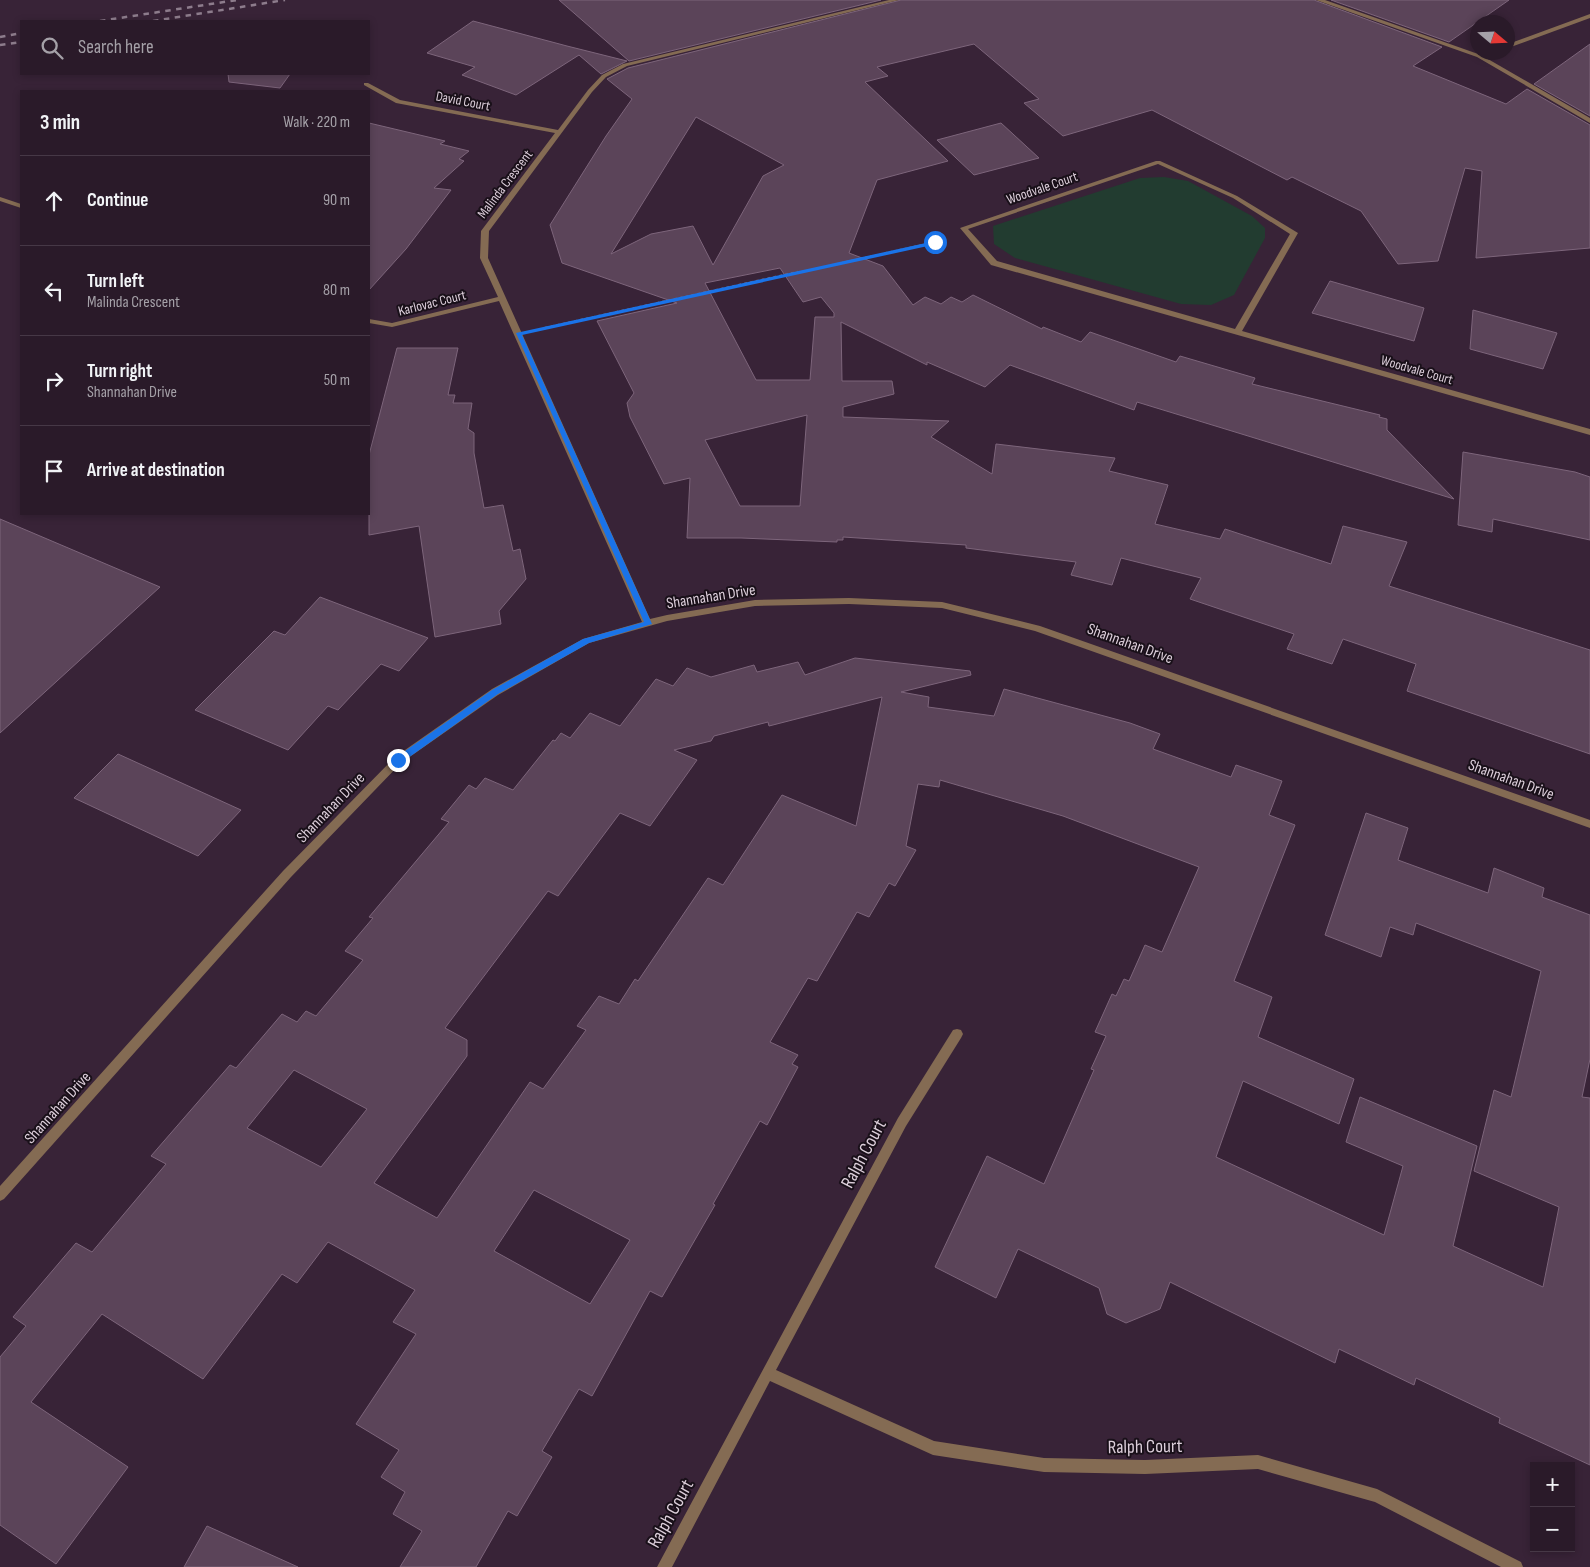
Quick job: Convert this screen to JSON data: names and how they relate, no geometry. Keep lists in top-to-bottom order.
{
  "streets": {
    "street": [
      "David Court",
      "Malinda Crescent",
      "Woodvale Court",
      "Karlovac Court",
      "Shannahan Drive",
      "Ralph Court"
    ]
  },
  "crossings": [
    ["David Court", "Malinda Crescent"],
    ["Malinda Crescent", "Karlovac Court"],
    ["Malinda Crescent", "Shannahan Drive"]
  ],
  "north": "right",
  "page": {
    "search": "Search here",
    "heading": ["3 min", "Walk · 220 m"],
    "list": [
      ["Continue", "90 m"],
      ["Turn left", "Malinda Crescent", "80 m"],
      ["Turn right", "Shannahan Drive", "50 m"],
      "Arrive at destination"
    ],
    "map_buttons": ["+", "−"]
  }
}
